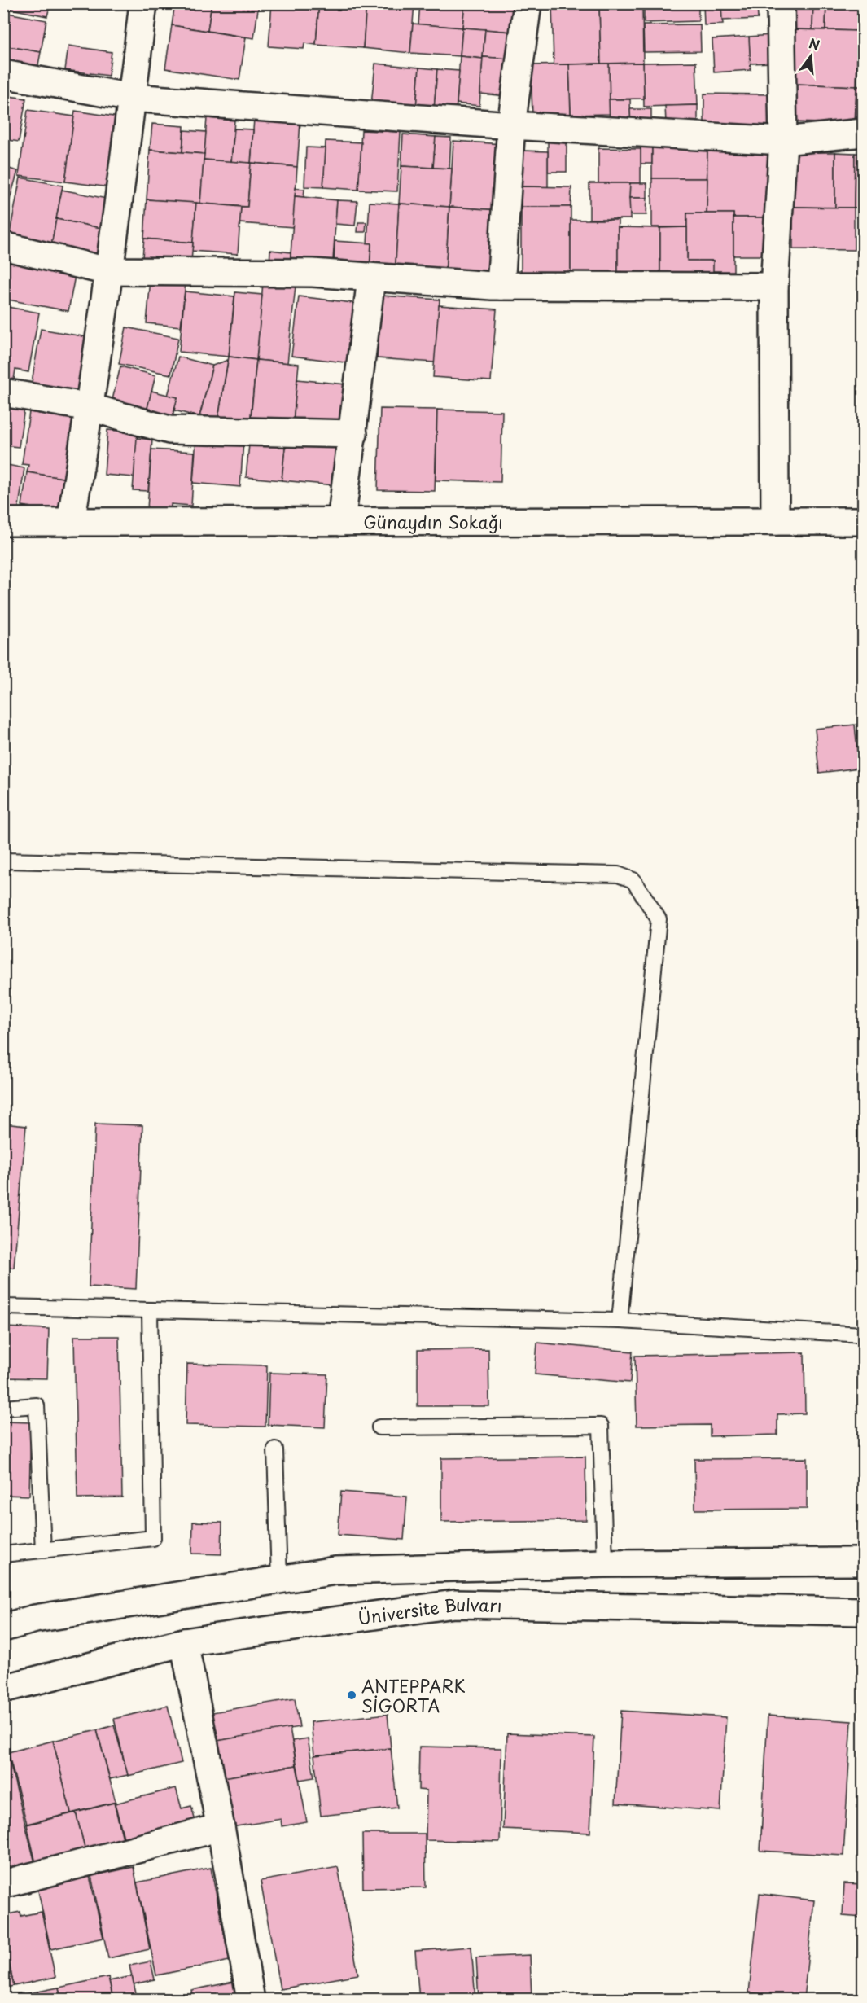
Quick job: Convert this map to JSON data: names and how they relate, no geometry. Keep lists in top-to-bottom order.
{
  "streets": {
    "street": ["Günaydın Sokağı", "Üniversite Bulvarı"]
  },
  "places": ["ANTEPPARK SİGORTA"],
  "north": "top"
}
